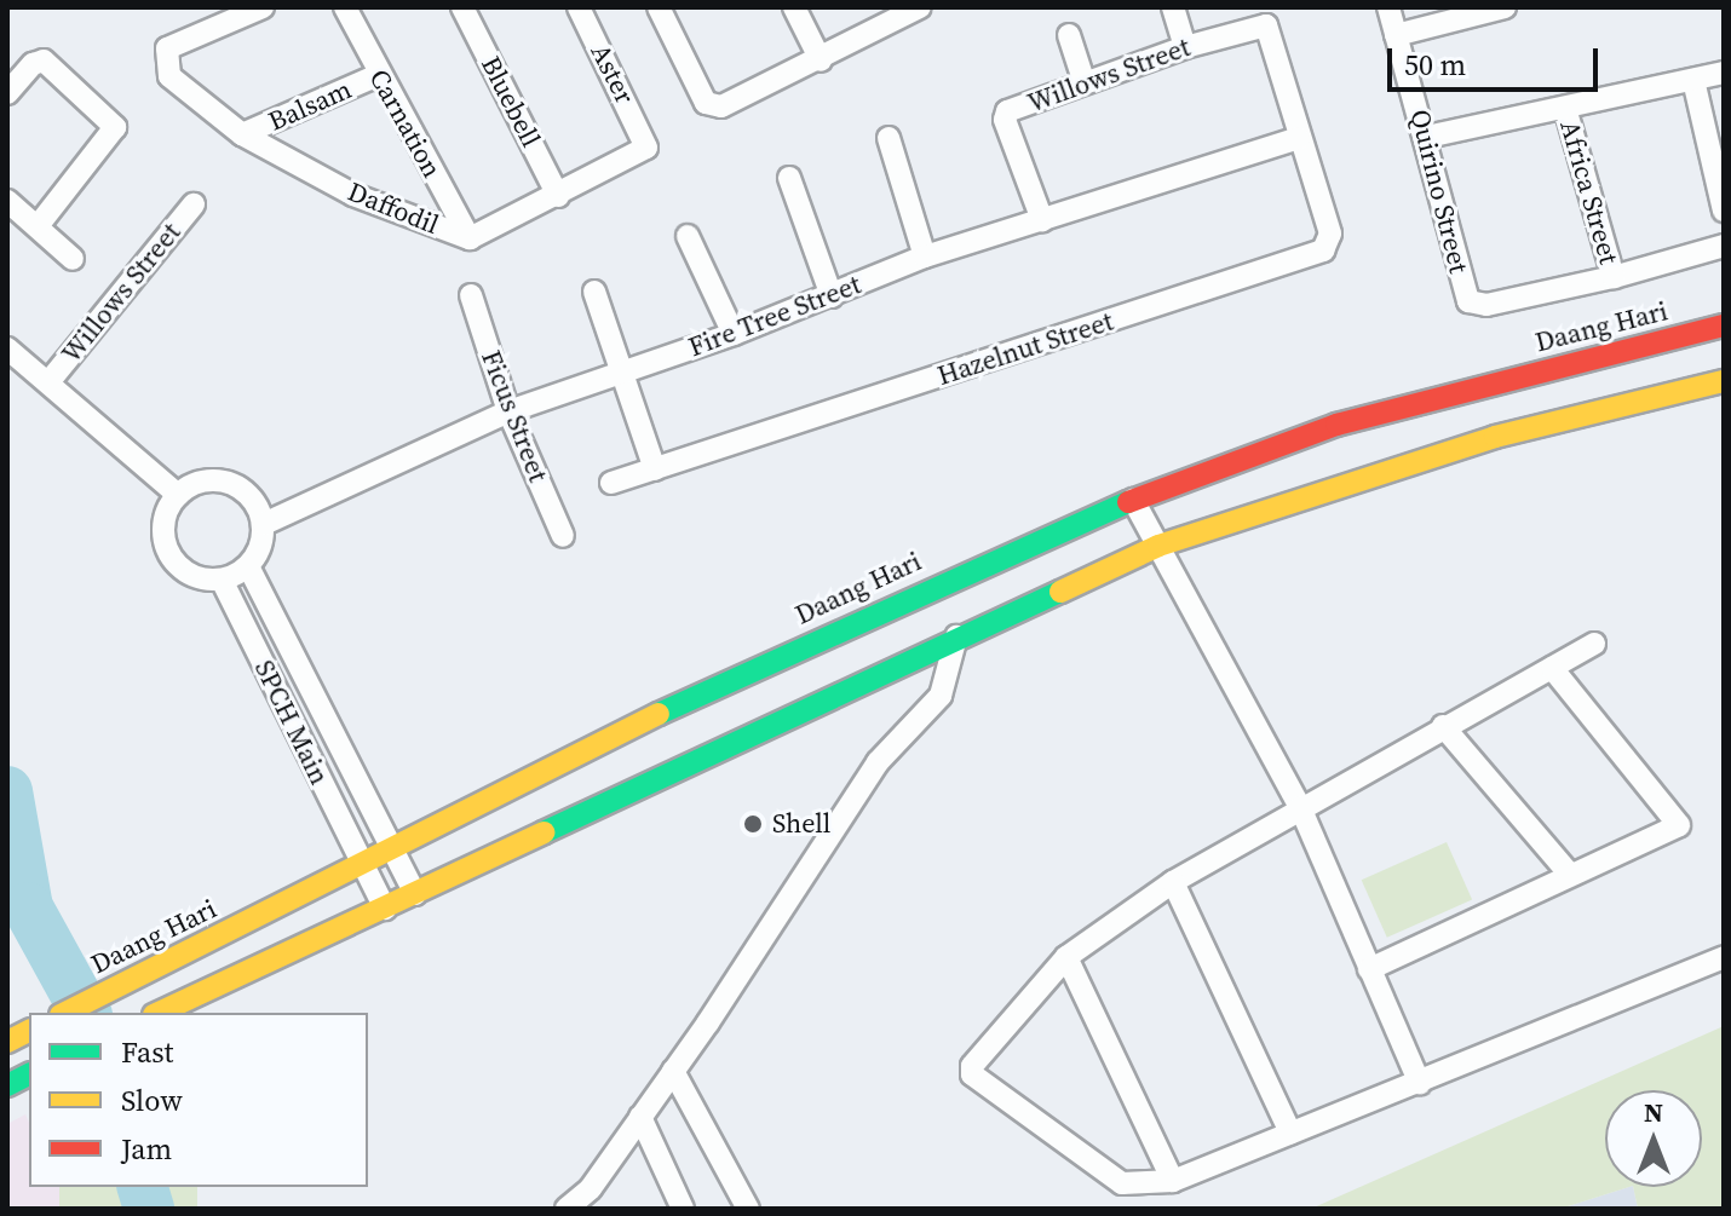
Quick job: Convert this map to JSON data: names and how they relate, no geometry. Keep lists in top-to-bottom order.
{
  "streets": {
    "main road": ["Daang Hari"],
    "street": [
      "Aster",
      "Willows Street",
      "Bluebell",
      "Balsam",
      "Carnation",
      "Quirino Street",
      "Africa Street",
      "Daffodil",
      "Fire Tree Street",
      "Hazelnut Street",
      "Ficus Street",
      "SPCH Main"
    ]
  },
  "crossings": [
    ["Aster", "Daffodil"],
    ["Willows Street", "Fire Tree Street"],
    ["Willows Street", "Hazelnut Street"],
    ["Bluebell", "Daffodil"],
    ["Balsam", "Carnation"],
    ["Balsam", "Daffodil"],
    ["Carnation", "Daffodil"],
    ["Quirino Street", "Africa Street"],
    ["Fire Tree Street", "Hazelnut Street"],
    ["Fire Tree Street", "Ficus Street"],
    ["Fire Tree Street", "SPCH Main"],
    ["Daang Hari", "SPCH Main"]
  ],
  "places": ["Shell"],
  "legend": ["Fast", "Slow", "Jam"],
  "scale_bar": "50 m",
  "north": "top"
}
